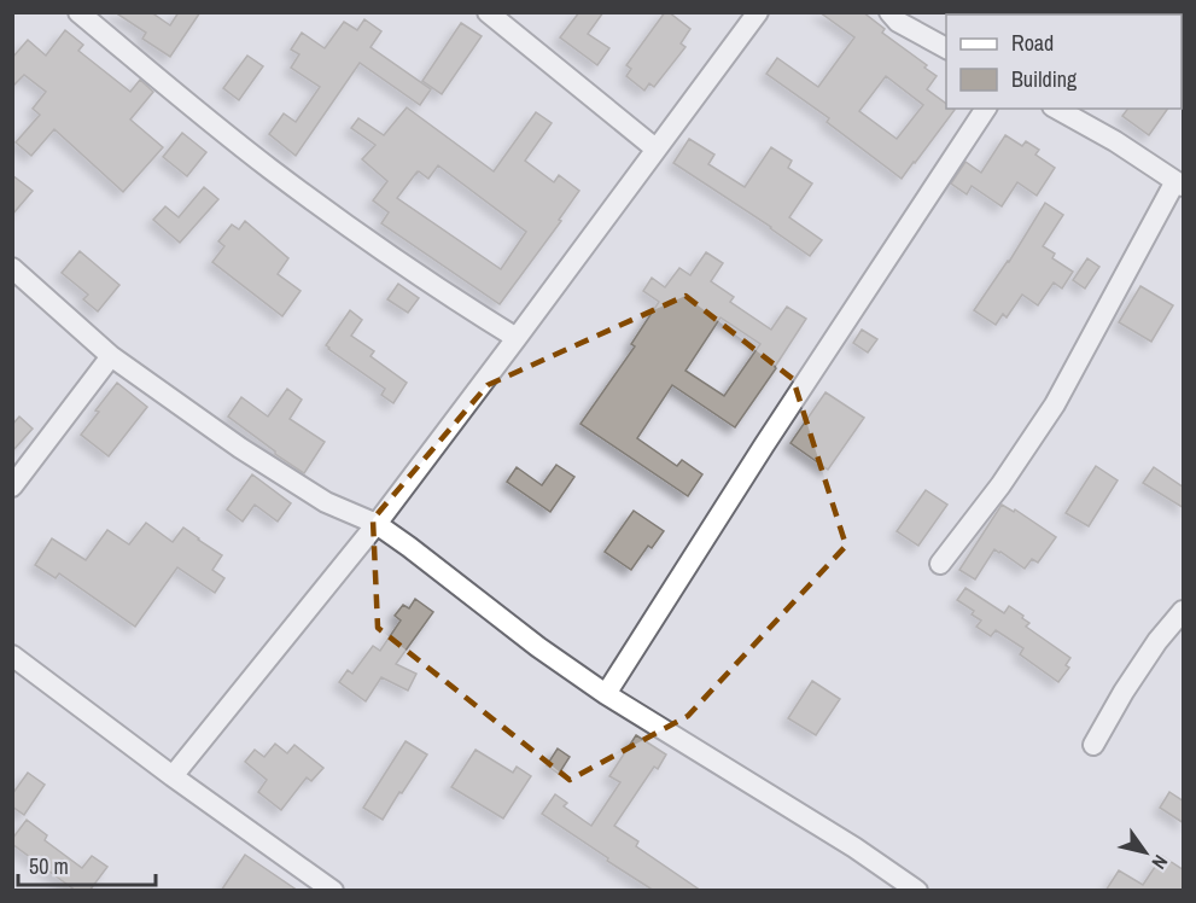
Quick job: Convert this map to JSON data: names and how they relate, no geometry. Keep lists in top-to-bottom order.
{
  "legend": ["Road", "Building"],
  "scale_bar": "50 m",
  "north": "bottom right"
}
